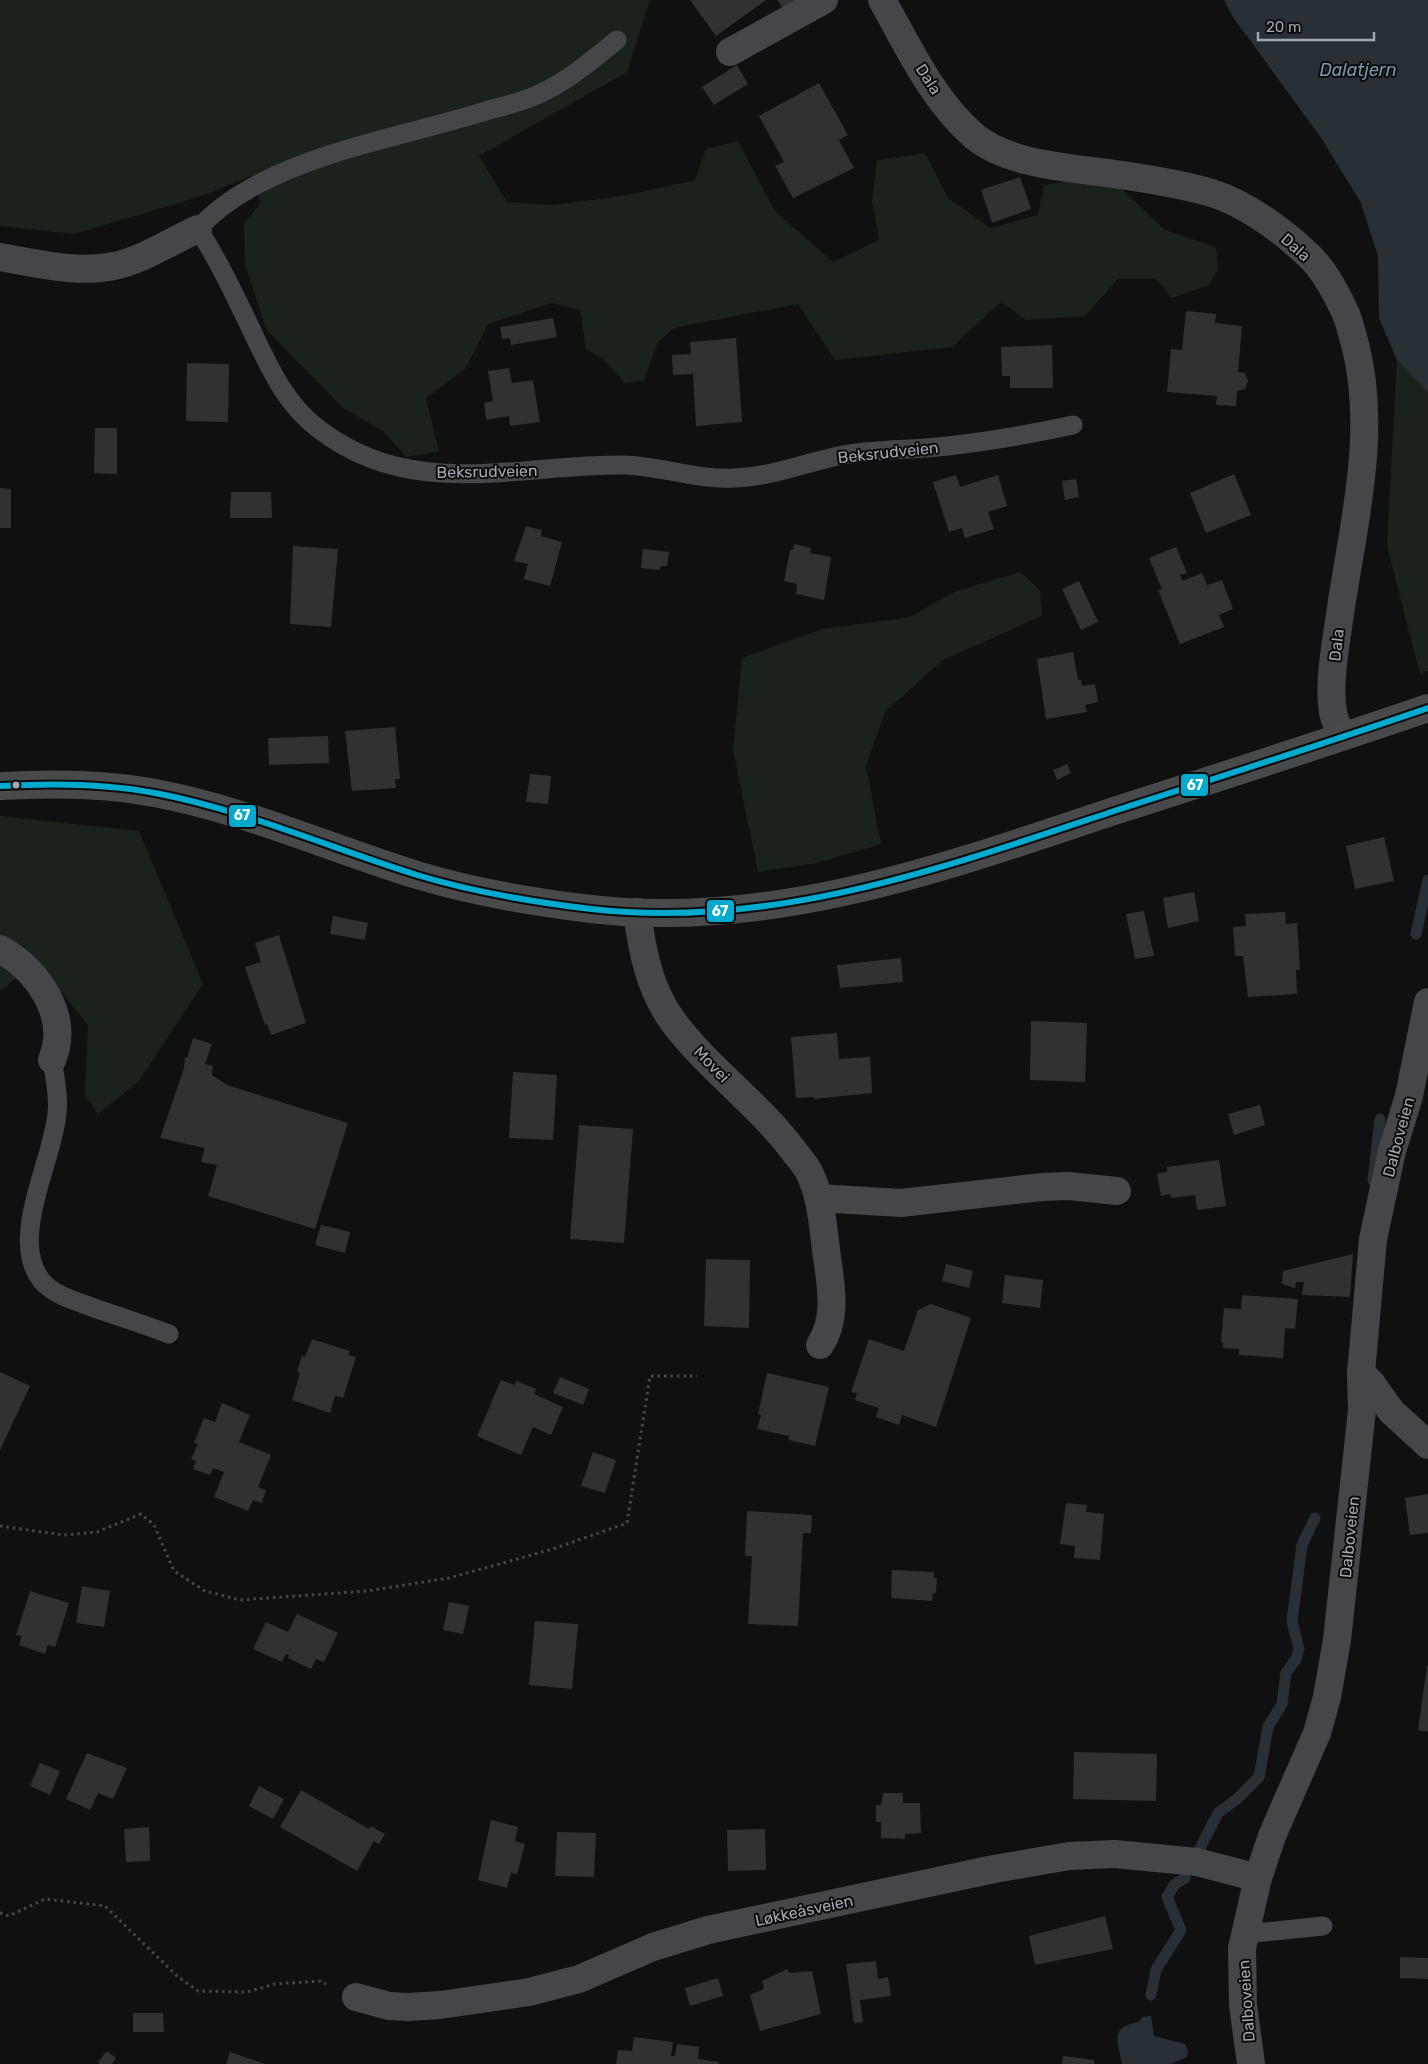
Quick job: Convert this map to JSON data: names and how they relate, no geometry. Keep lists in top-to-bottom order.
{
  "streets": {
    "street": [
      "Dala",
      "Movei",
      "Dalboveien",
      "Løkkeåsveien"
    ],
    "lane": ["Beksrudveien"]
  },
  "crossings": [
    ["Dalboveien", "Løkkeåsveien"]
  ],
  "water": ["Dalatjern"],
  "lines": ["transit line 67"],
  "scale_bar": "20 m"
}
